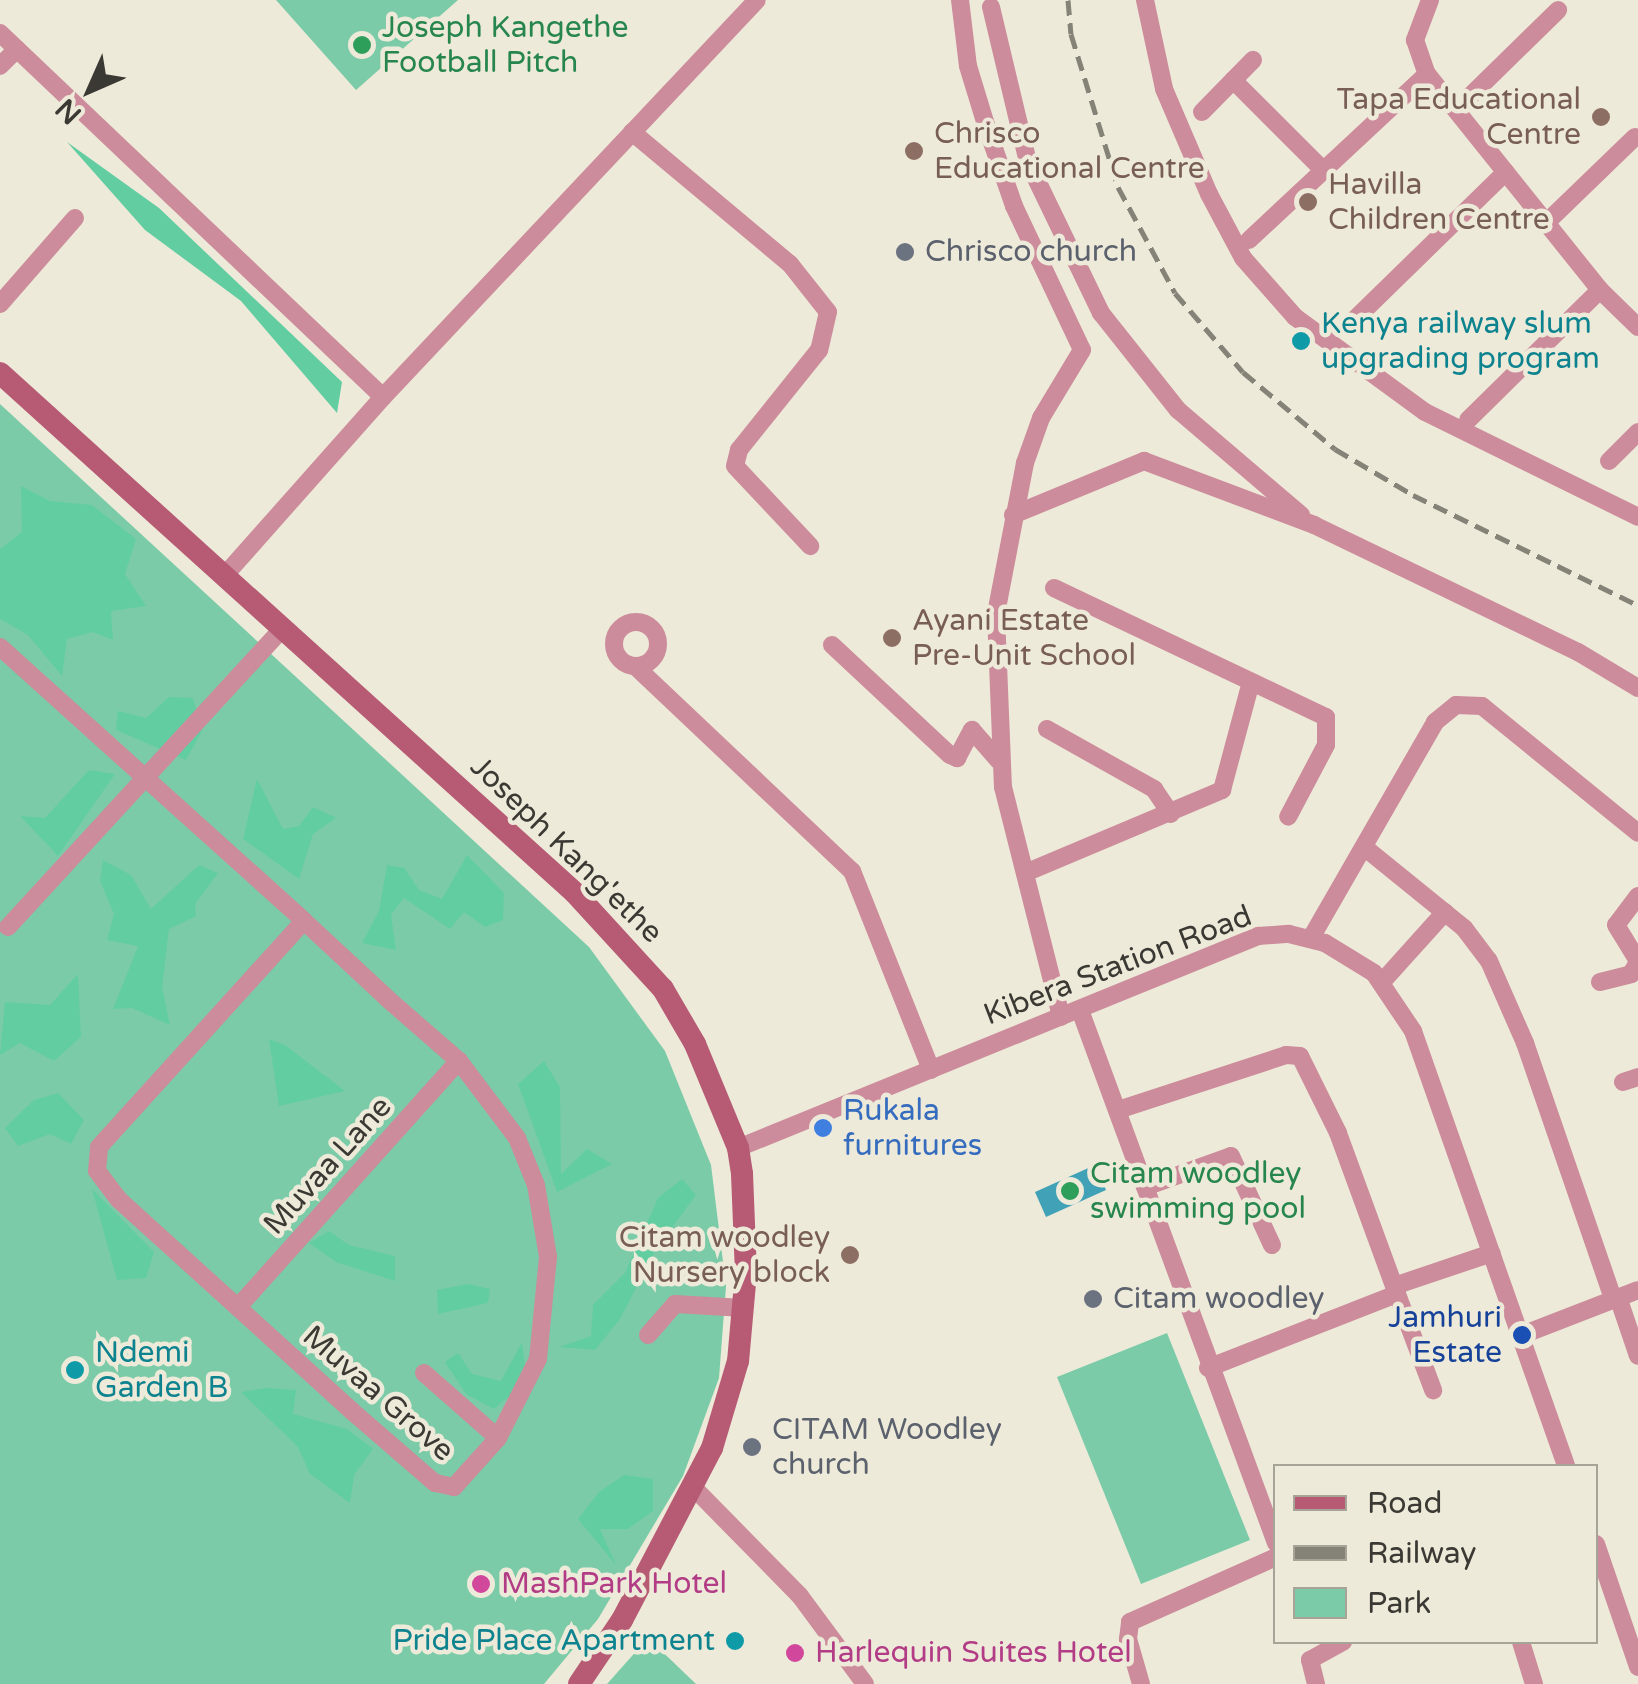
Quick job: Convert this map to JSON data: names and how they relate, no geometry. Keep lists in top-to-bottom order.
{
  "streets": {
    "street": [
      "Joseph Kang'ethe",
      "Kibera Station Road",
      "Muvaa Lane",
      "Muvaa Grove"
    ]
  },
  "crossings": [
    ["Joseph Kang'ethe", "Kibera Station Road"],
    ["Muvaa Lane", "Muvaa Grove"]
  ],
  "places": [
    "Joseph Kangethe Football Pitch",
    "Tapa Educational Centre",
    "Chrisco Educational Centre",
    "Havilla Children Centre",
    "Chrisco church",
    "Kenya railway slum upgrading program",
    "Ayani Estate Pre-Unit School",
    "Rukala furnitures",
    "Citam woodley swimming pool",
    "Citam woodley Nursery block",
    "Citam woodley",
    "Jamhuri Estate",
    "Ndemi Garden B",
    "CITAM Woodley church",
    "MashPark Hotel",
    "Pride Place Apartment",
    "Harlequin Suites Hotel"
  ],
  "legend": ["Road", "Railway", "Park"],
  "north": "bottom left"
}
